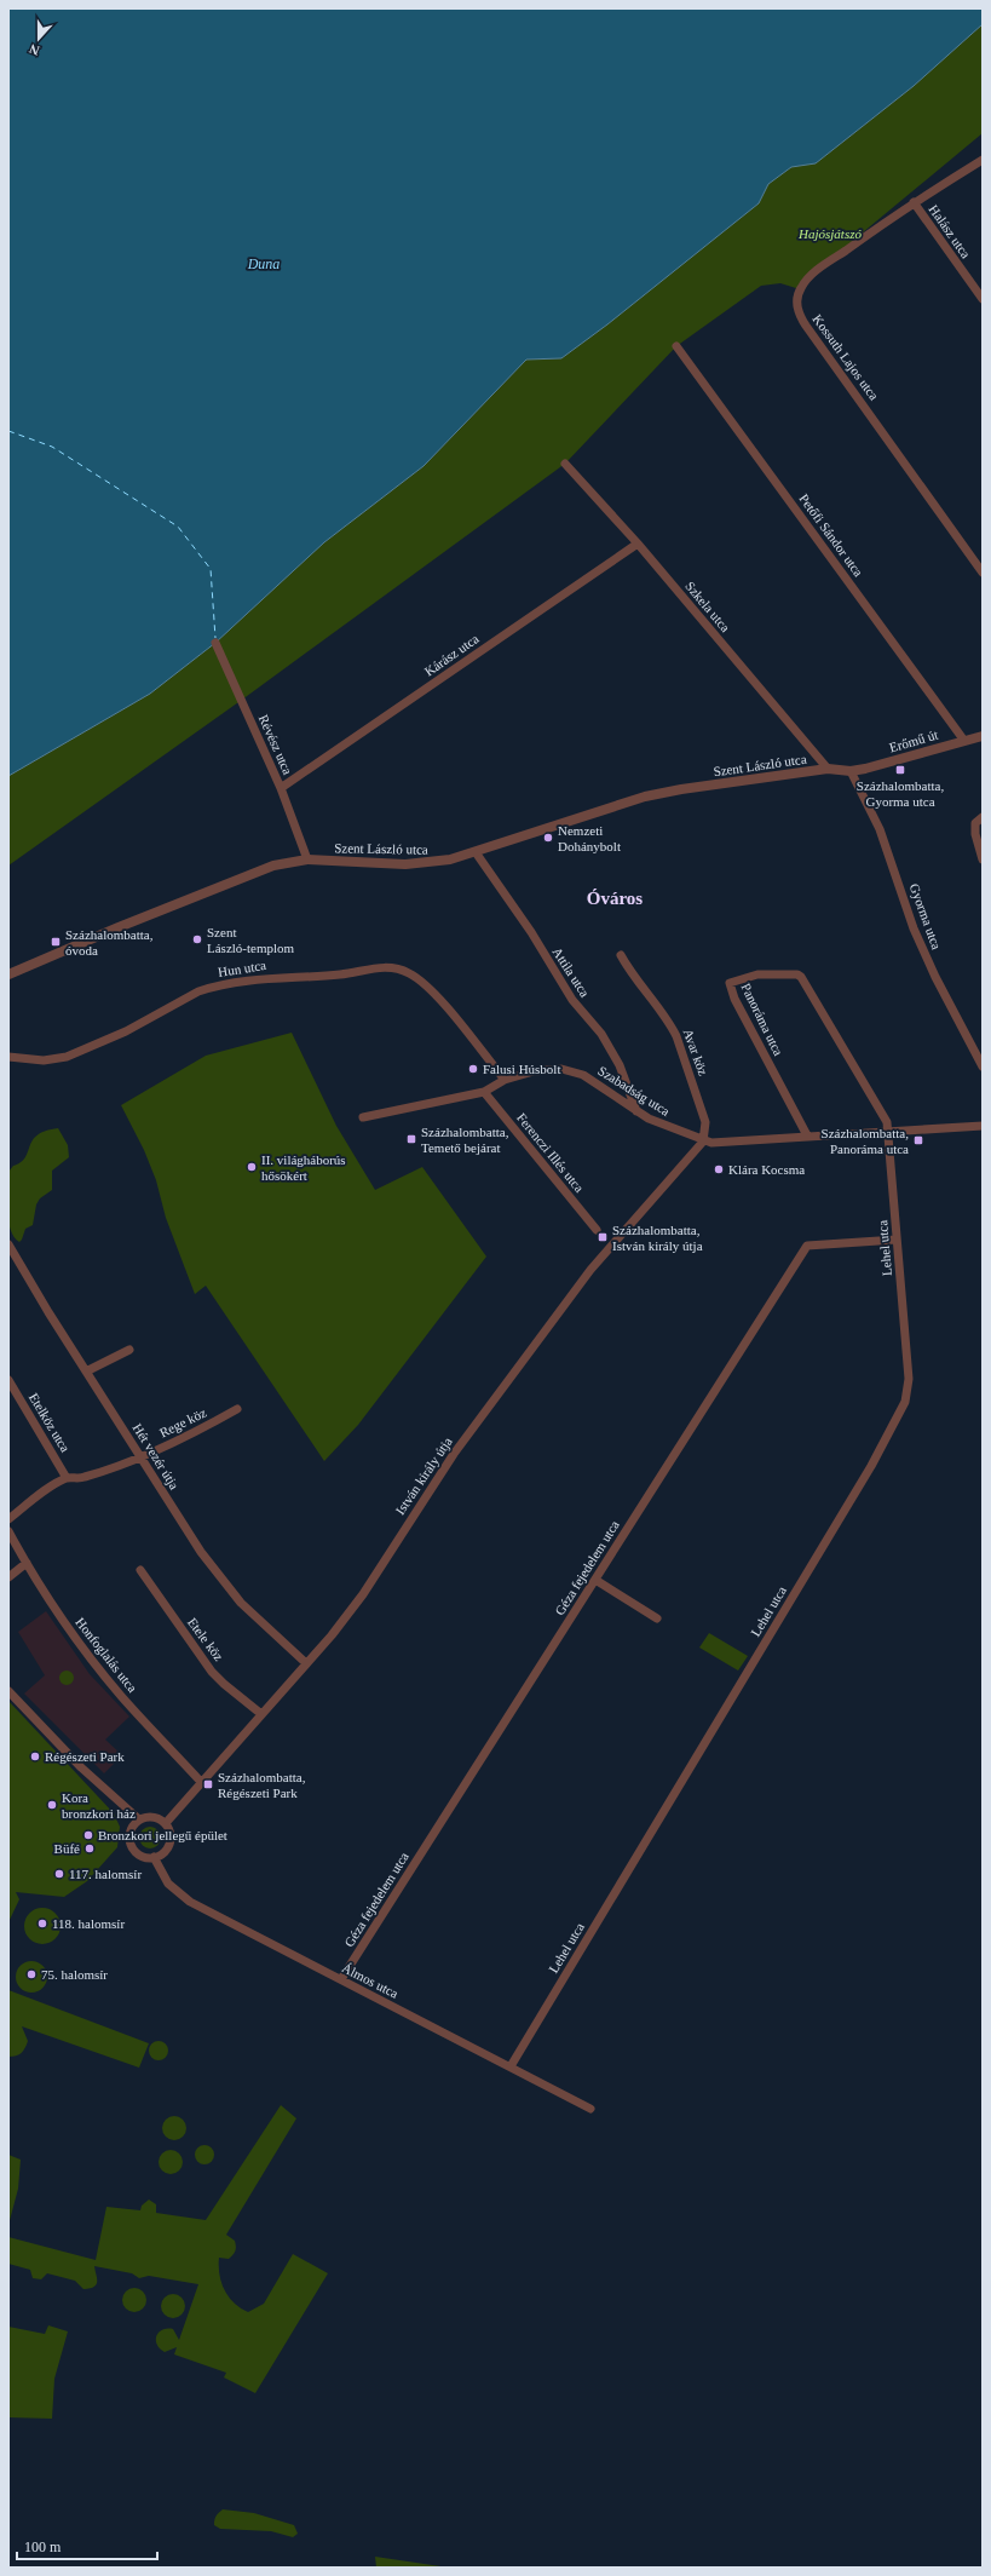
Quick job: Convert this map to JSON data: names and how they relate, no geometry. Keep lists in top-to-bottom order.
{
  "streets": {
    "street": [
      "Halász utca",
      "Kossuth Lajos utca",
      "Petőfi Sándor utca",
      "Szkela utca",
      "Kárász utca",
      "Erőmű út",
      "Révész utca",
      "Szent László utca",
      "Gyorma utca",
      "Hun utca",
      "Attila utca",
      "Panoráma utca",
      "Avar köz",
      "Szabadság utca",
      "Ferenczi Illés utca",
      "Lehel utca",
      "Etelköz utca",
      "Rege köz",
      "Hét vezér útja",
      "István király útja",
      "Géza fejedelem utca",
      "Etele köz",
      "Honfoglalás utca",
      "Álmos utca"
    ]
  },
  "crossings": [
    ["Halász utca", "Kossuth Lajos utca"],
    ["Petőfi Sándor utca", "Erőmű út"],
    ["Szkela utca", "Kárász utca"],
    ["Szkela utca", "Szent László utca"],
    ["Kárász utca", "Révész utca"],
    ["Erőmű út", "Szent László utca"],
    ["Erőmű út", "Gyorma utca"],
    ["Révész utca", "Szent László utca"],
    ["Szent László utca", "Gyorma utca"],
    ["Szent László utca", "Attila utca"],
    ["Hun utca", "Szabadság utca"],
    ["Attila utca", "Szabadság utca"],
    ["Panoráma utca", "Szabadság utca"],
    ["Panoráma utca", "Lehel utca"],
    ["Avar köz", "Szabadság utca"],
    ["Avar köz", "István király útja"],
    ["Szabadság utca", "Ferenczi Illés utca"],
    ["Szabadság utca", "Lehel utca"],
    ["Szabadság utca", "István király útja"],
    ["Lehel utca", "Géza fejedelem utca"],
    ["Lehel utca", "Álmos utca"],
    ["Etelköz utca", "Rege köz"],
    ["Rege köz", "Hét vezér útja"],
    ["Hét vezér útja", "István király útja"],
    ["István király útja", "Etele köz"],
    ["István király útja", "Honfoglalás utca"],
    ["István király útja", "Álmos utca"],
    ["Géza fejedelem utca", "Álmos utca"]
  ],
  "districts": ["Óváros"],
  "water": ["Duna"],
  "parks": ["Hajósjátszó"],
  "places": {
    "transit": [
      "Százhalombatta, Gyorma utca",
      "Százhalombatta, óvoda",
      "Százhalombatta, Temető bejárat",
      "Százhalombatta, Panoráma utca",
      "Százhalombatta, István király útja",
      "Százhalombatta, Régészeti Park"
    ],
    "other": [
      "Nemzeti Dohánybolt",
      "Szent László-templom",
      "Falusi Húsbolt",
      "II. világháborús hősökért",
      "Klára Kocsma",
      "Régészeti Park",
      "Kora bronzkori ház",
      "Bronzkori jellegű épület",
      "Büfé",
      "117. halomsír",
      "118. halomsír",
      "75. halomsír"
    ]
  },
  "scale_bar": "100 m",
  "north": "bottom"
}
